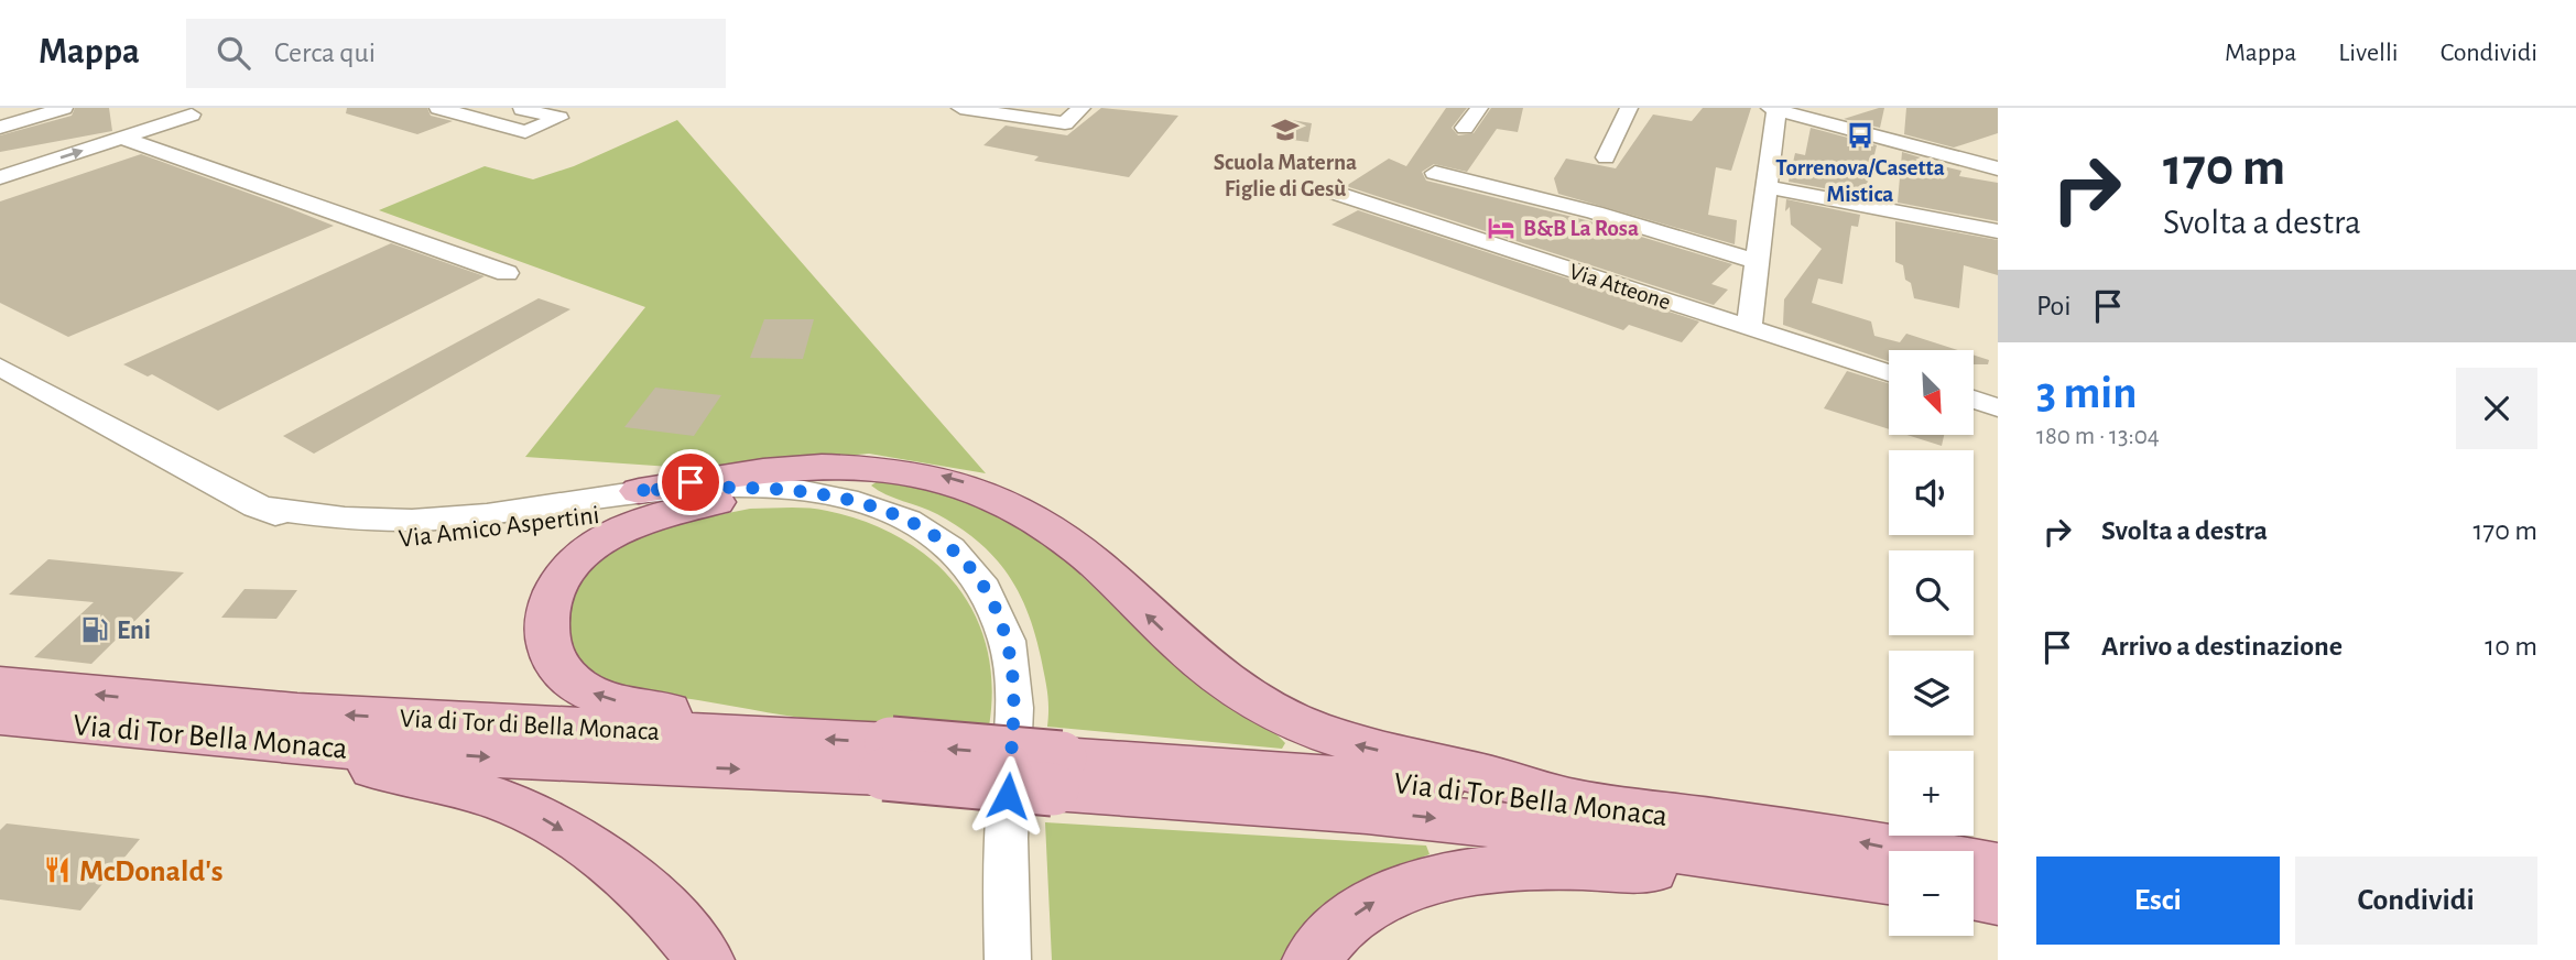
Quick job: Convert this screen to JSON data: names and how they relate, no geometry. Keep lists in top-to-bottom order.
{
  "streets": {
    "main road": ["Via di Tor di Bella Monaca", "Via di Tor Bella Monaca"],
    "street": ["Via Atteone", "Via Amico Aspertini"]
  },
  "crossings": [
    ["Via di Tor di Bella Monaca", "Via di Tor Bella Monaca"]
  ],
  "places": {
    "school or university": ["Scuola Materna Figlie di Gesù"],
    "bus stop": ["Torrenova/Casetta Mistica"],
    "hotel": ["B&B La Rosa"],
    "fuel station": ["Eni"],
    "restaurant": ["McDonald's"]
  },
  "north": "bottom right",
  "page": {
    "header": "Mappa",
    "search": "Cerca qui",
    "nav": ["Mappa", "Livelli", "Condividi"],
    "turn": ["170 m", "Svolta a destra"],
    "then": "Poi",
    "heading": ["3 min", "180 m · 13:04"],
    "map_buttons": ["+", "−"],
    "list": [
      {
        "name": "Svolta a destra",
        "value": "170 m"
      },
      {
        "name": "Arrivo a destinazione",
        "value": "10 m"
      }
    ],
    "buttons": ["Esci", "Condividi"]
  }
}
